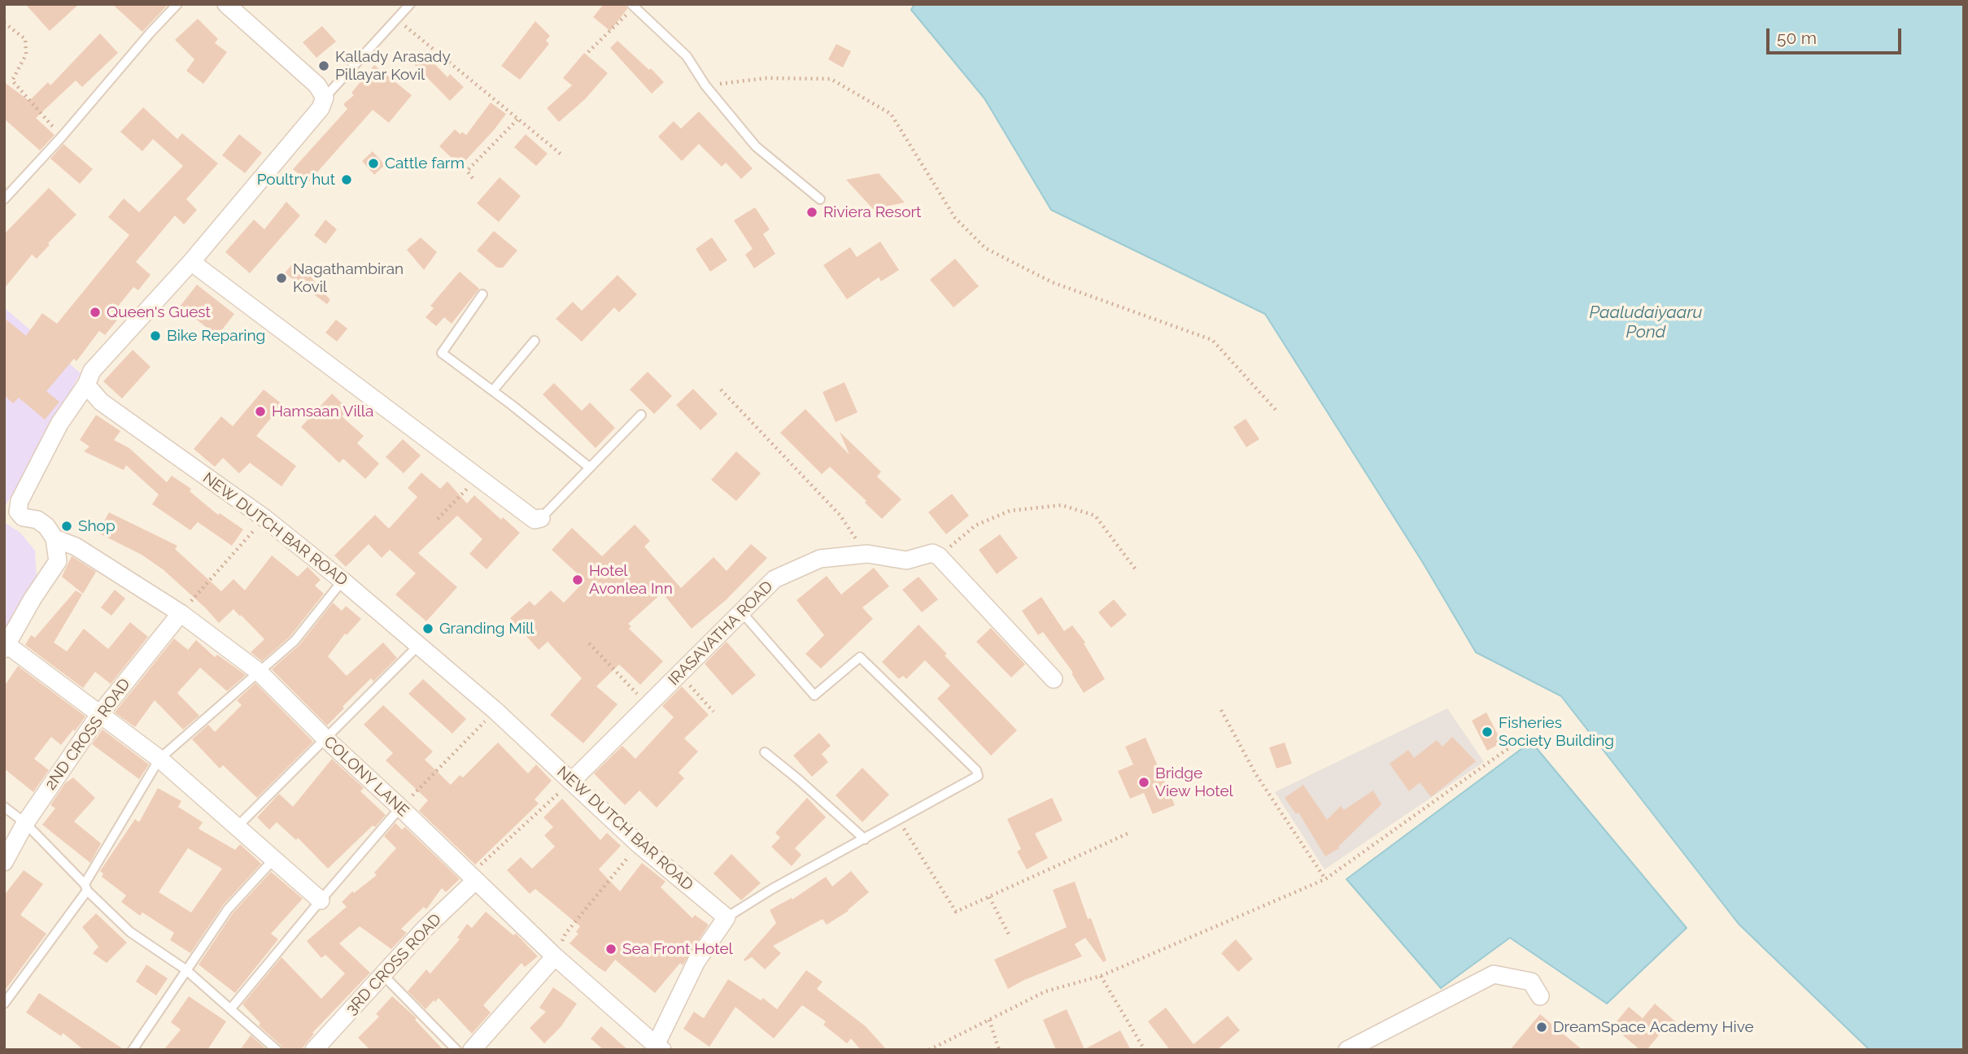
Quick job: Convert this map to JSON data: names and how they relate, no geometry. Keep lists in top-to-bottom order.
{
  "streets": {
    "street": [
      "NEW DUTCH BAR ROAD",
      "IRASAVATHA ROAD",
      "2ND CROSS ROAD",
      "COLONY LANE",
      "3RD CROSS ROAD"
    ]
  },
  "crossings": [
    ["NEW DUTCH BAR ROAD", "IRASAVATHA ROAD"],
    ["2ND CROSS ROAD", "COLONY LANE"],
    ["COLONY LANE", "3RD CROSS ROAD"]
  ],
  "water": ["Paaludaiyaaru Pond"],
  "places": [
    "Kallady Arasady Pillayar Kovil",
    "Cattle farm",
    "Poultry hut",
    "Riviera Resort",
    "Nagathambiran Kovil",
    "Queen's Guest",
    "Bike Reparing",
    "Hamsaan Villa",
    "Shop",
    "Hotel Avonlea Inn",
    "Granding Mill",
    "Fisheries Society Building",
    "Bridge View Hotel",
    "Sea Front Hotel",
    "DreamSpace Academy Hive"
  ],
  "scale_bar": "50 m"
}
